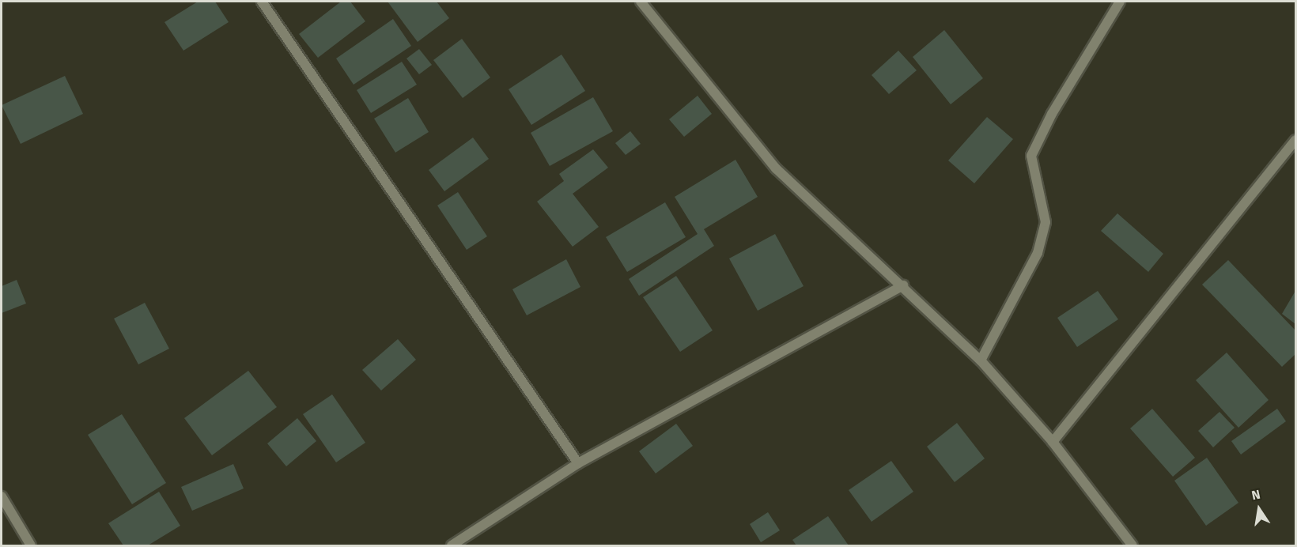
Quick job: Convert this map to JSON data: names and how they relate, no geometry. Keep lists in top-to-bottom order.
{
  "north": "top"
}
